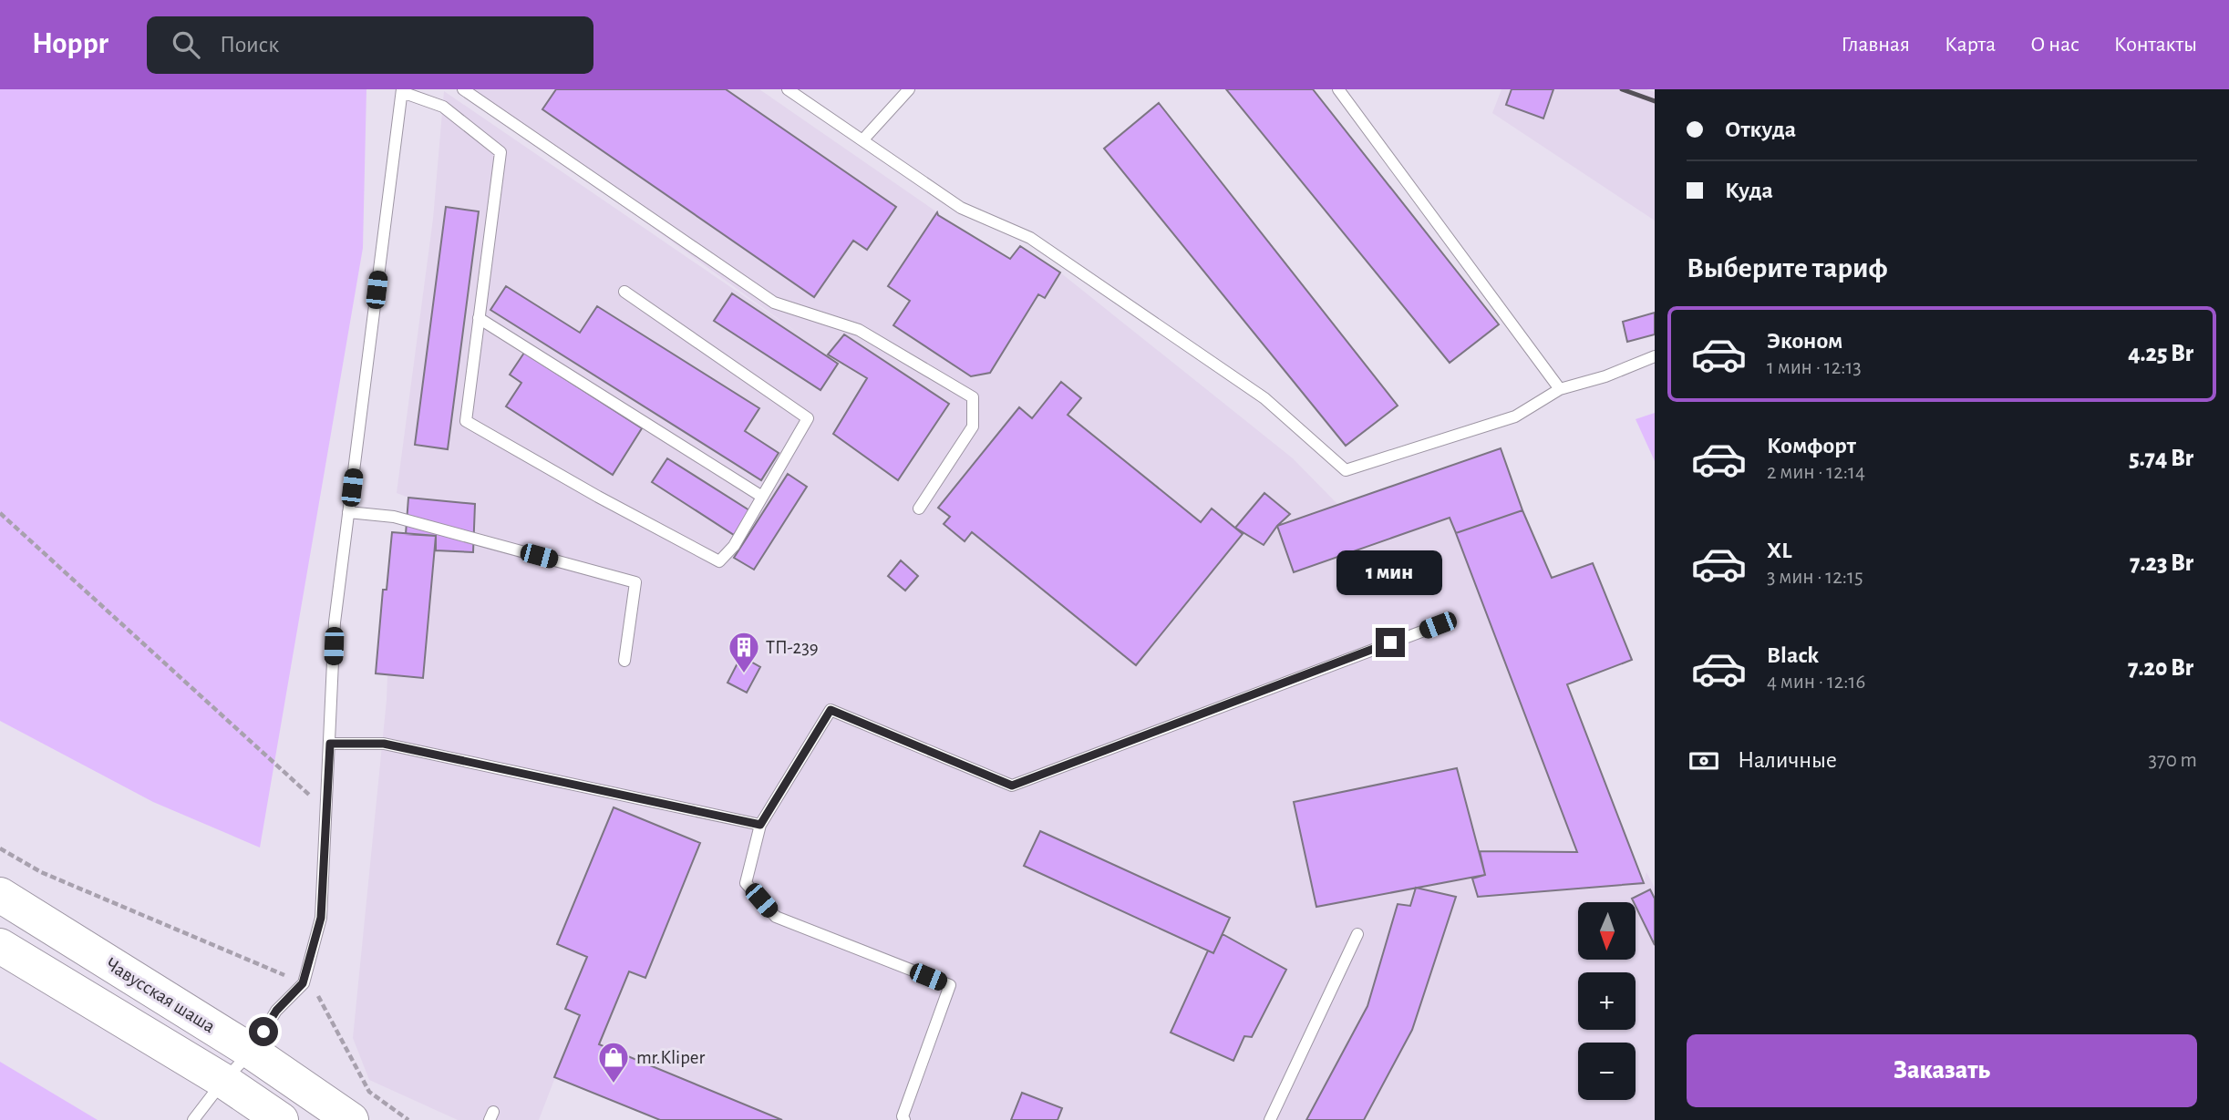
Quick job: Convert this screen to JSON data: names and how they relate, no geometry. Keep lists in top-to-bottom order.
{
  "streets": {
    "main road": ["Чавусская шаша"]
  },
  "places": {
    "building": ["ТП-239"],
    "shop": ["mr.Kliper"]
  },
  "north": "bottom",
  "page": {
    "header": "Hoppr",
    "search": "Поиск",
    "nav": [
      "Главная",
      "Карта",
      "О нас",
      "Контакты"
    ],
    "banner": ["Откуда", "Куда"],
    "heading": "Выберите тариф",
    "list": [
      {
        "name": "Эконом",
        "note": "1 мин · 12:13",
        "value": "4.25 Br"
      },
      {
        "name": "Комфорт",
        "note": "2 мин · 12:14",
        "value": "5.74 Br"
      },
      {
        "name": "XL",
        "note": "3 мин · 12:15",
        "value": "7.23 Br"
      },
      {
        "name": "Black",
        "note": "4 мин · 12:16",
        "value": "7.20 Br"
      }
    ],
    "bubble": "1 мин",
    "pay": ["Наличные", "370 m"],
    "map_buttons": ["+", "−"],
    "buttons": "Заказать"
  }
}
